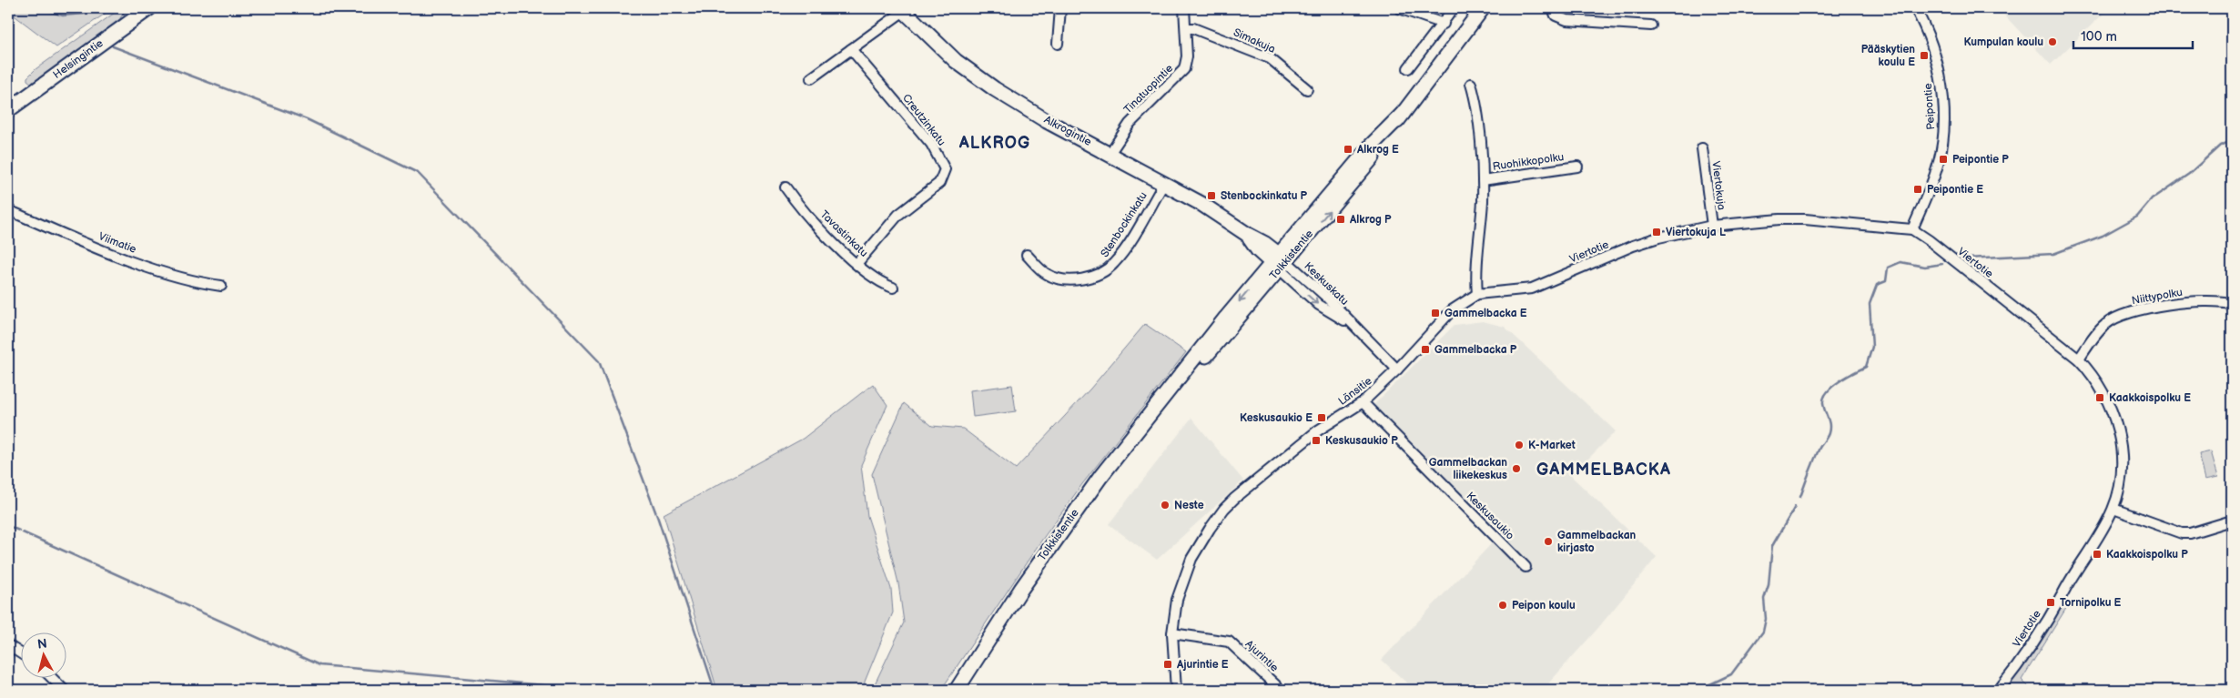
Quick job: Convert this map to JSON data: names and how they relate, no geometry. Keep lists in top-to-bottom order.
{
  "streets": {
    "street": [
      "Simakuja",
      "Helsingintie",
      "Tinatuopintie",
      "Peipontie",
      "Creutzinkatu",
      "Alkrogintie",
      "Ruohikkopolku",
      "Viertokuja",
      "Stenbockinkatu",
      "Tavastinkatu",
      "Viimatie",
      "Viertotie",
      "Tolkkistentie",
      "Keskuskatu",
      "Niittypolku",
      "Länsitie",
      "Keskusaukio",
      "Ajurintie"
    ]
  },
  "crossings": [
    ["Simakuja", "Tinatuopintie"],
    ["Tinatuopintie", "Alkrogintie"],
    ["Peipontie", "Viertotie"],
    ["Creutzinkatu", "Tavastinkatu"],
    ["Alkrogintie", "Stenbockinkatu"],
    ["Alkrogintie", "Tolkkistentie"],
    ["Alkrogintie", "Keskuskatu"],
    ["Viertokuja", "Viertotie"],
    ["Viertotie", "Niittypolku"],
    ["Viertotie", "Länsitie"],
    ["Tolkkistentie", "Keskuskatu"],
    ["Keskuskatu", "Länsitie"],
    ["Länsitie", "Keskusaukio"],
    ["Länsitie", "Ajurintie"]
  ],
  "districts": ["ALKROG", "GAMMELBACKA"],
  "places": {
    "other": [
      "Kumpulan koulu",
      "K-Market",
      "Gammelbackan liikekeskus",
      "Neste",
      "Gammelbackan kirjasto",
      "Peipon koulu"
    ],
    "transit": [
      "Pääskytien koulu E",
      "Alkrog E",
      "Peipontie P",
      "Peipontie E",
      "Stenbockinkatu P",
      "Alkrog P",
      "Viertokuja L",
      "Gammelbacka E",
      "Gammelbacka P",
      "Kaakkoispolku E",
      "Keskusaukio E",
      "Keskusaukio P",
      "Kaakkoispolku P",
      "Tornipolku E",
      "Ajurintie E"
    ]
  },
  "scale_bar": "100 m",
  "north": "top"
}
